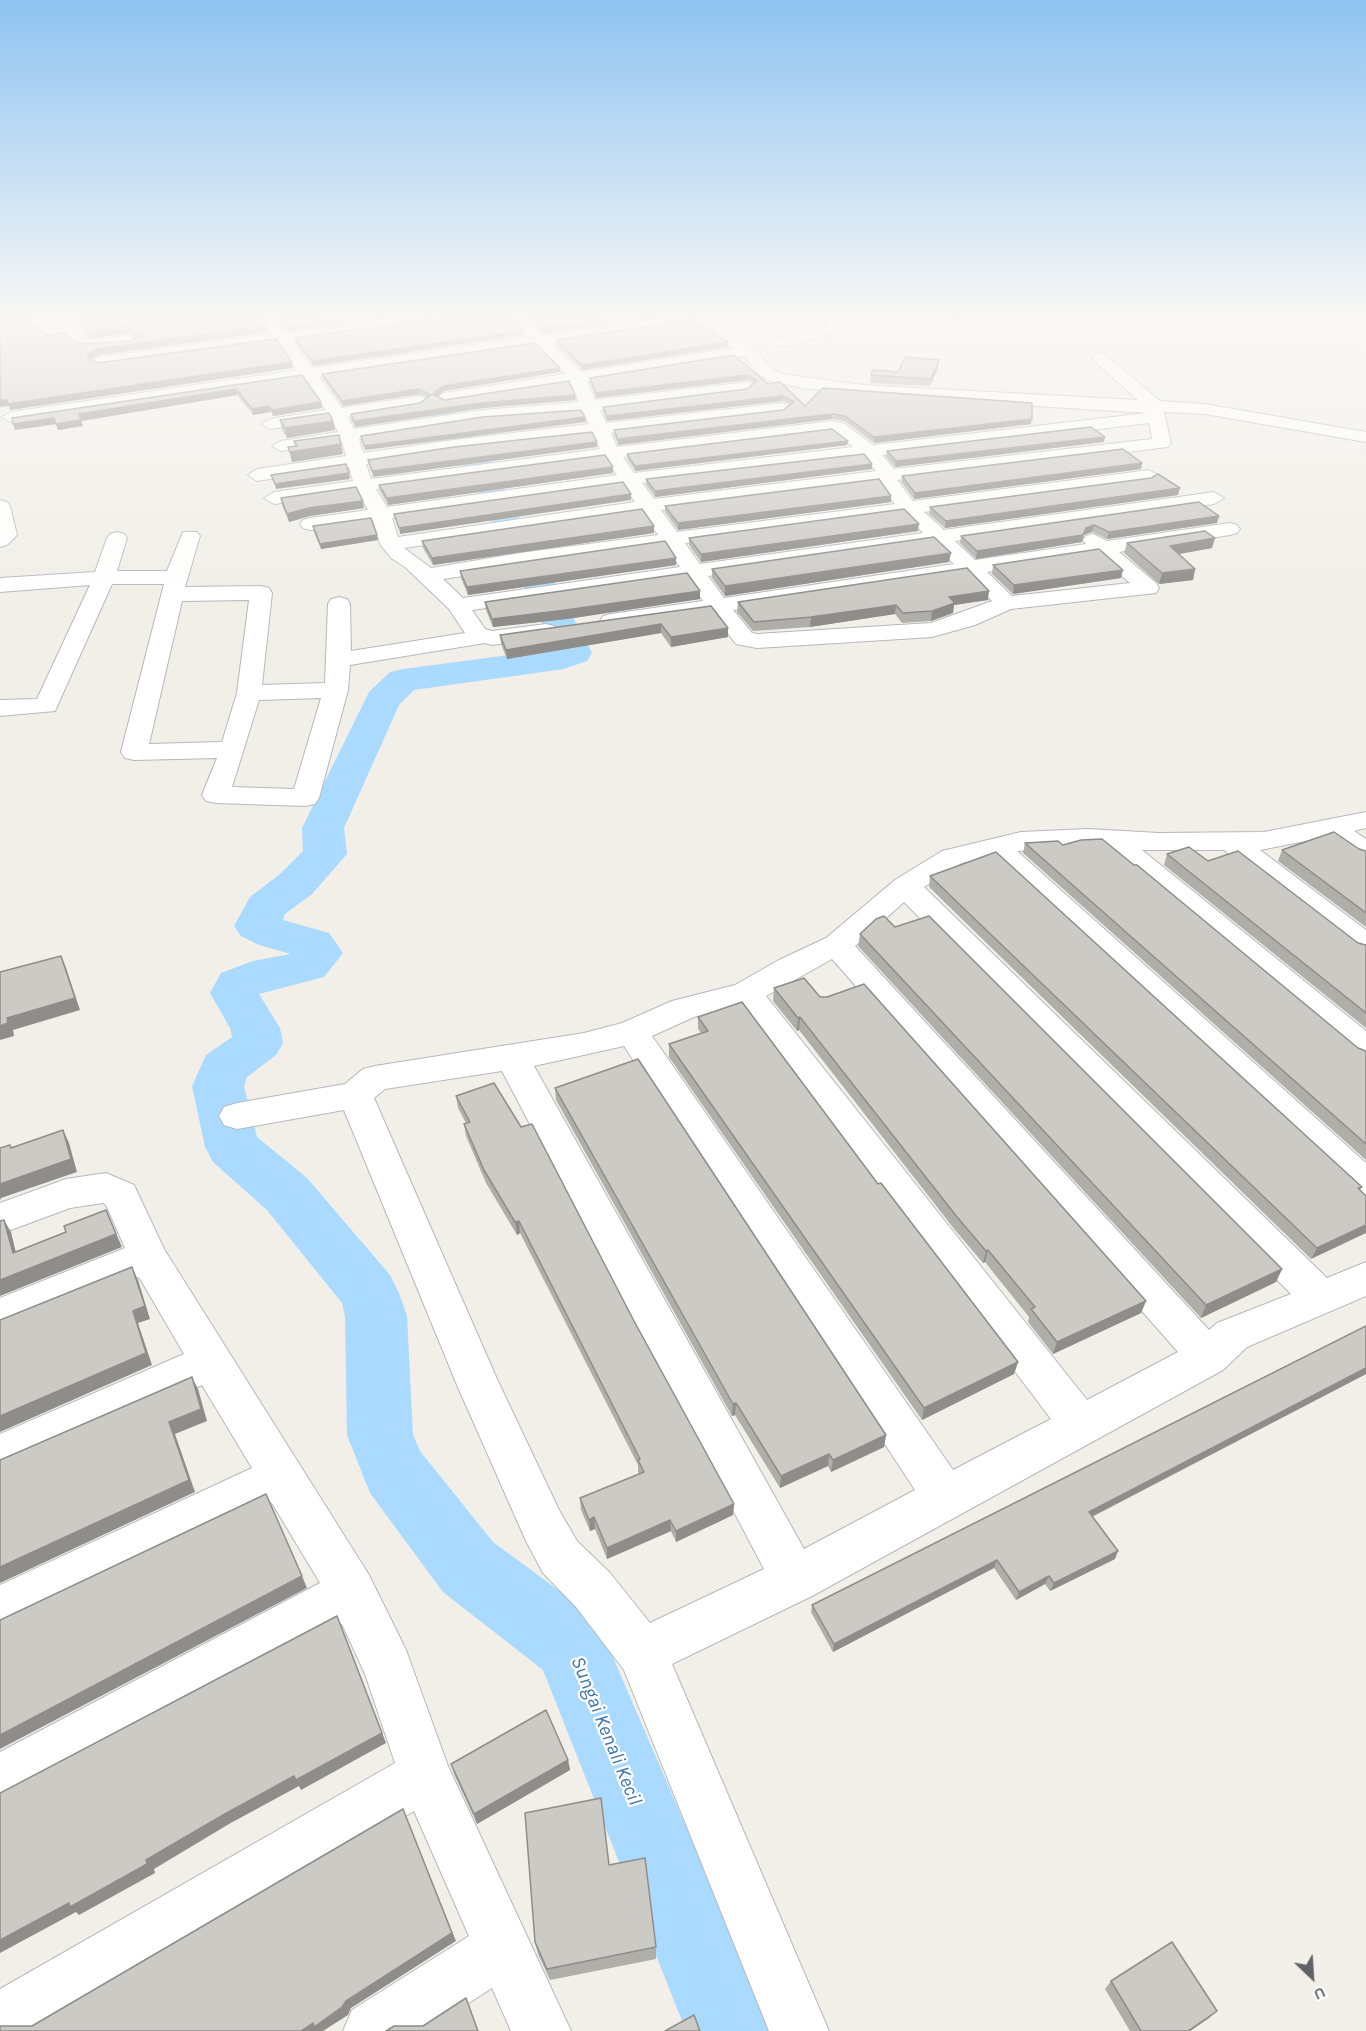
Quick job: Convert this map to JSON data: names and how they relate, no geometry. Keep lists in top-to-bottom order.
{
  "water": ["Sungai Kenali Kecil"],
  "north": "bottom right"
}
